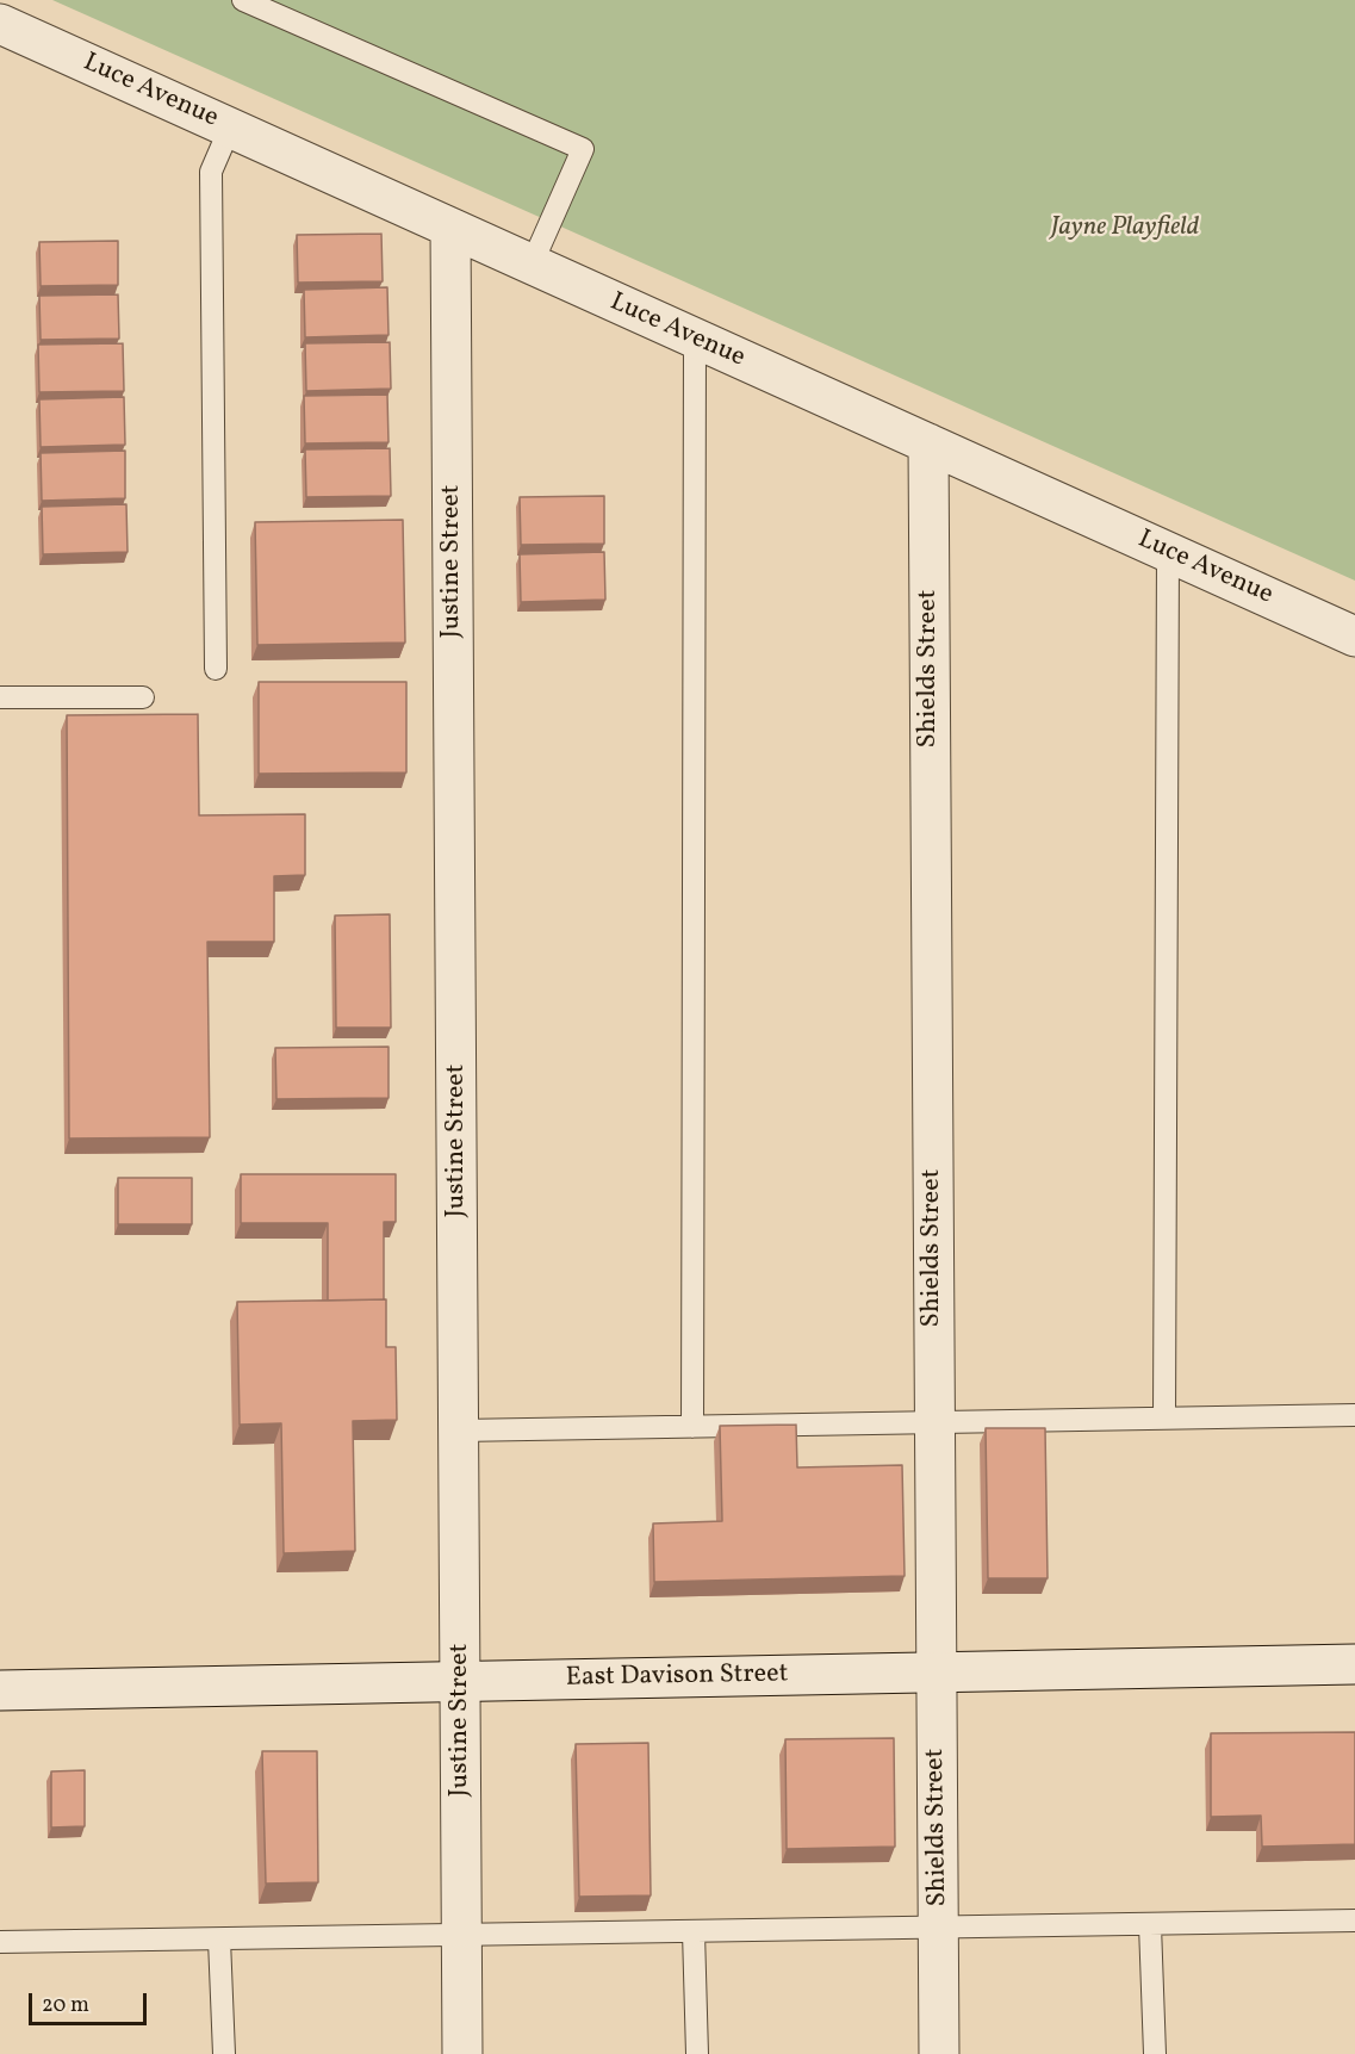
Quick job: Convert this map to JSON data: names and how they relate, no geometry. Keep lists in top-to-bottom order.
{
  "streets": {
    "street": [
      "Luce Avenue",
      "Justine Street",
      "Shields Street",
      "East Davison Street"
    ]
  },
  "crossings": [
    ["Luce Avenue", "Justine Street"],
    ["Luce Avenue", "Shields Street"],
    ["Justine Street", "East Davison Street"],
    ["Shields Street", "East Davison Street"]
  ],
  "parks": ["Jayne Playfield"],
  "scale_bar": "20 m"
}
